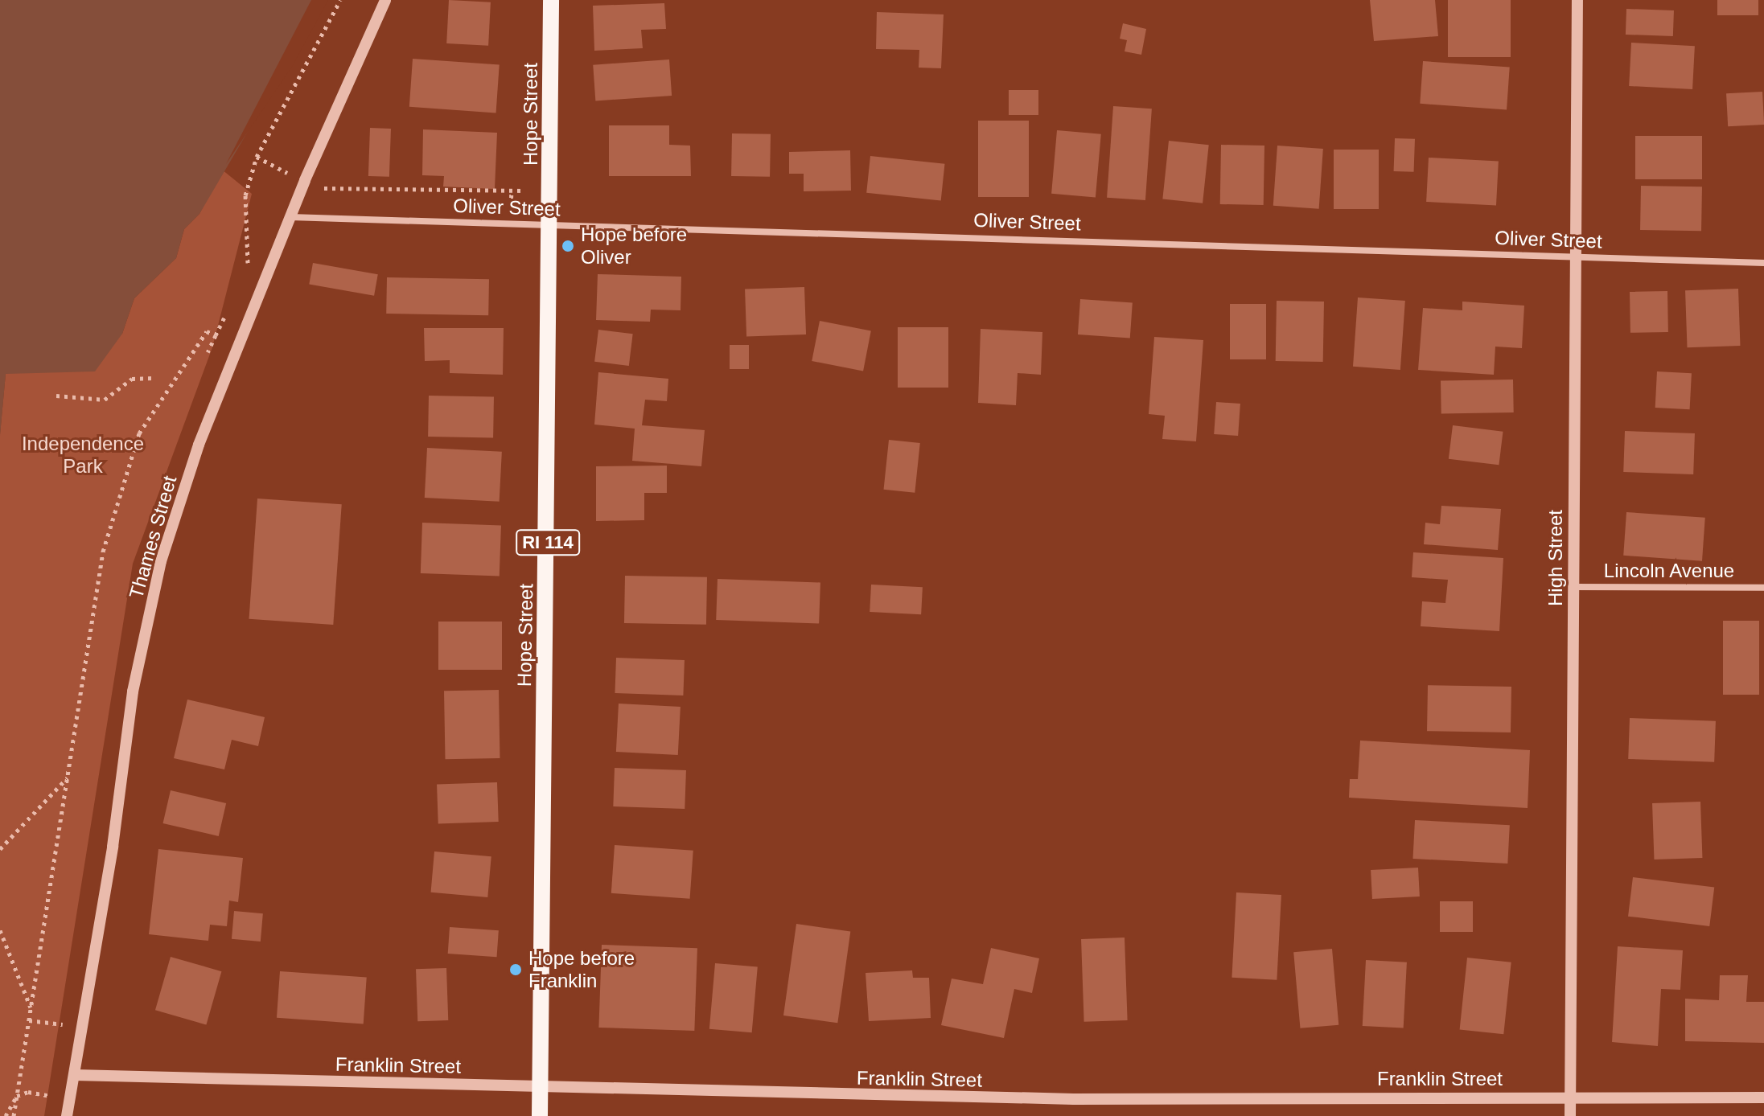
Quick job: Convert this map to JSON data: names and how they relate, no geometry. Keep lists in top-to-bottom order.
{
  "streets": {
    "main road": ["Hope Street", "RI 114"],
    "street": [
      "Oliver Street",
      "Thames Street",
      "High Street",
      "Lincoln Avenue",
      "Franklin Street"
    ]
  },
  "crossings": [
    ["Hope Street", "Oliver Street"],
    ["Hope Street", "Franklin Street"],
    ["Oliver Street", "Thames Street"],
    ["Oliver Street", "High Street"],
    ["Thames Street", "Franklin Street"],
    ["High Street", "Lincoln Avenue"],
    ["High Street", "Franklin Street"]
  ],
  "parks": ["Independence Park"],
  "places": ["Hope before Oliver", "Hope before Franklin"]
}
